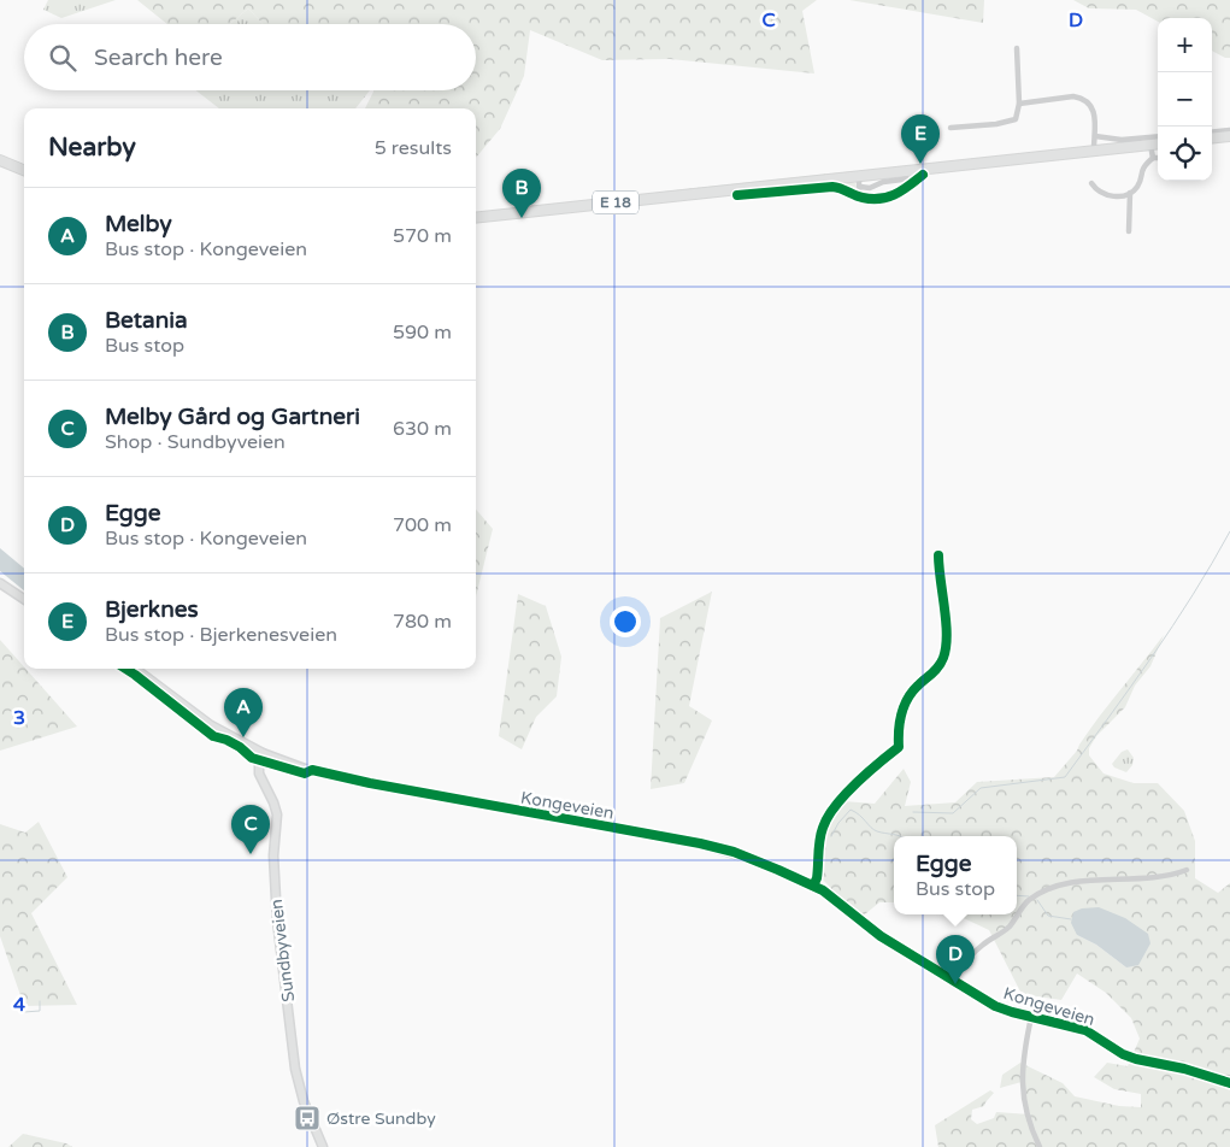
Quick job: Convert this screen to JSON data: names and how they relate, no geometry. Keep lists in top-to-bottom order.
{
  "streets": {
    "highway": ["E 18"],
    "main road": ["Kongeveien", "Sundbyveien"]
  },
  "crossings": [
    ["Kongeveien", "Sundbyveien"]
  ],
  "places": {
    "bus stop": ["Østre Sundby"]
  },
  "page": {
    "map_buttons": ["+", "−"],
    "search": "Search here",
    "heading": ["Nearby", "5 results"],
    "pins": [
      "E",
      "B",
      "A",
      "C",
      "D"
    ],
    "list": [
      {
        "mark": "A",
        "name": "Melby",
        "note": "Bus stop · Kongeveien",
        "value": "570 m"
      },
      {
        "mark": "B",
        "name": "Betania",
        "note": "Bus stop",
        "value": "590 m"
      },
      {
        "mark": "C",
        "name": "Melby Gård og Gartneri",
        "note": "Shop · Sundbyveien",
        "value": "630 m"
      },
      {
        "mark": "D",
        "name": "Egge",
        "note": "Bus stop · Kongeveien",
        "value": "700 m"
      },
      {
        "mark": "E",
        "name": "Bjerknes",
        "note": "Bus stop · Bjerkenesveien",
        "value": "780 m"
      }
    ],
    "popup": ["Egge", "Bus stop"]
  },
  "grid": {
    "columns": ["C", "D"],
    "rows": ["3", "4"]
  }
}
